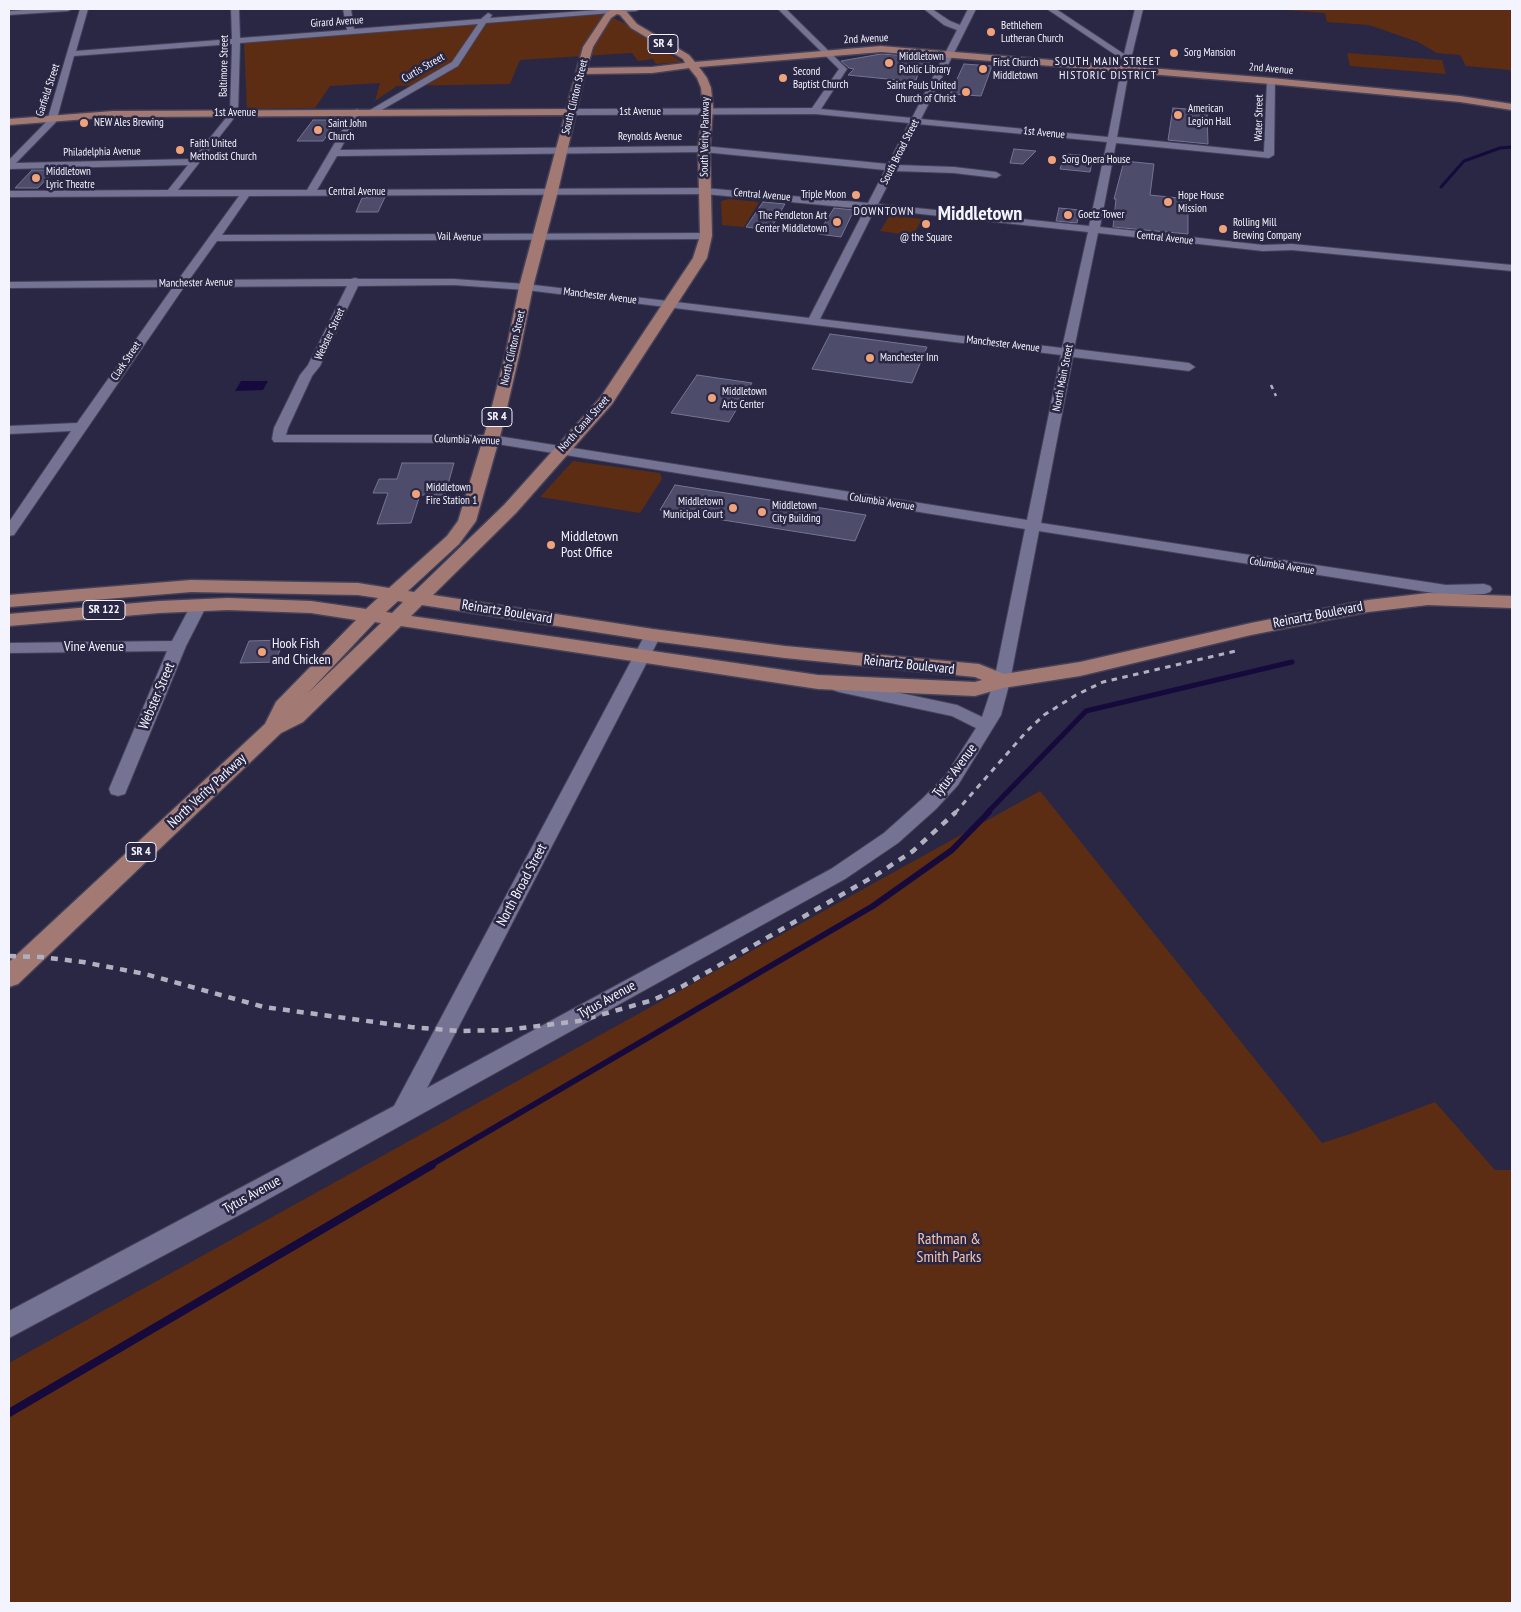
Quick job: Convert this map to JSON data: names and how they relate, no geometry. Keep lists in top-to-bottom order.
{
  "streets": {
    "main road": [
      "2nd Avenue",
      "SR 4",
      "South Clinton Street",
      "1st Avenue",
      "South Verity Parkway",
      "North Clinton Street",
      "North Canal Street",
      "Columbia Avenue",
      "SR 122",
      "Reinartz Boulevard",
      "North Verity Parkway"
    ],
    "street": [
      "Girard Avenue",
      "Baltimore Street",
      "Curtis Street",
      "Garfield Street",
      "Water Street",
      "Reynolds Avenue",
      "Philadelphia Avenue",
      "South Broad Street",
      "Central Avenue",
      "Vail Avenue",
      "Manchester Avenue",
      "Webster Street",
      "Clark Street",
      "North Main Street",
      "Vine Avenue",
      "Tytus Avenue",
      "North Broad Street"
    ]
  },
  "crossings": [
    ["Girard Avenue", "Baltimore Street"],
    ["Girard Avenue", "Curtis Street"],
    ["Girard Avenue", "Garfield Street"],
    ["Girard Avenue", "South Clinton Street"],
    ["Girard Avenue", "South Verity Parkway"],
    ["2nd Avenue", "South Clinton Street"],
    ["2nd Avenue", "Water Street"],
    ["2nd Avenue", "South Verity Parkway"],
    ["2nd Avenue", "South Broad Street"],
    ["2nd Avenue", "North Main Street"],
    ["Baltimore Street", "1st Avenue"],
    ["Baltimore Street", "Philadelphia Avenue"],
    ["Baltimore Street", "Central Avenue"],
    ["Curtis Street", "1st Avenue"],
    ["Garfield Street", "1st Avenue"],
    ["Garfield Street", "Philadelphia Avenue"],
    ["South Clinton Street", "1st Avenue"],
    ["South Clinton Street", "Reynolds Avenue"],
    ["South Clinton Street", "South Verity Parkway"],
    ["South Clinton Street", "Central Avenue"],
    ["South Clinton Street", "North Clinton Street"],
    ["1st Avenue", "Water Street"],
    ["1st Avenue", "South Verity Parkway"],
    ["1st Avenue", "South Broad Street"],
    ["1st Avenue", "North Main Street"],
    ["Reynolds Avenue", "South Verity Parkway"],
    ["Reynolds Avenue", "South Broad Street"],
    ["South Verity Parkway", "Central Avenue"],
    ["South Verity Parkway", "North Canal Street"],
    ["South Broad Street", "Central Avenue"],
    ["South Broad Street", "Manchester Avenue"],
    ["Central Avenue", "North Clinton Street"],
    ["Central Avenue", "Clark Street"],
    ["Central Avenue", "North Main Street"],
    ["Central Avenue", "North Canal Street"],
    ["Vail Avenue", "North Clinton Street"],
    ["Vail Avenue", "Clark Street"],
    ["Vail Avenue", "North Canal Street"],
    ["Manchester Avenue", "Webster Street"],
    ["Manchester Avenue", "North Clinton Street"],
    ["Manchester Avenue", "Clark Street"],
    ["Manchester Avenue", "North Main Street"],
    ["Manchester Avenue", "North Canal Street"],
    ["Webster Street", "Columbia Avenue"],
    ["Webster Street", "Reinartz Boulevard"],
    ["Webster Street", "Vine Avenue"],
    ["North Clinton Street", "Columbia Avenue"],
    ["North Clinton Street", "Reinartz Boulevard"],
    ["North Clinton Street", "North Verity Parkway"],
    ["North Main Street", "Columbia Avenue"],
    ["North Main Street", "Tytus Avenue"],
    ["North Canal Street", "Columbia Avenue"],
    ["North Canal Street", "Reinartz Boulevard"],
    ["North Canal Street", "North Verity Parkway"],
    ["Columbia Avenue", "Reinartz Boulevard"],
    ["Columbia Avenue", "Tytus Avenue"],
    ["Reinartz Boulevard", "Tytus Avenue"],
    ["Reinartz Boulevard", "North Verity Parkway"],
    ["Reinartz Boulevard", "North Broad Street"],
    ["Tytus Avenue", "North Broad Street"]
  ],
  "districts": ["SOUTH MAIN STREET HISTORIC DISTRICT", "DOWNTOWN", "Middletown"],
  "parks": ["Rathman & Smith Parks"],
  "places": [
    "Bethlehem Lutheran Church",
    "Sorg Mansion",
    "Middletown Public Library",
    "First Church Middletown",
    "Second Baptist Church",
    "Saint Pauls United Church of Christ",
    "American Legion Hall",
    "NEW Ales Brewing",
    "Saint John Church",
    "Faith United Methodist Church",
    "Sorg Opera House",
    "Middletown Lyric Theatre",
    "Triple Moon",
    "Hope House Mission",
    "Goetz Tower",
    "The Pendleton Art Center Middletown",
    "@ the Square",
    "Rolling Mill Brewing Company",
    "Manchester Inn",
    "Middletown Arts Center",
    "Middletown Fire Station 1",
    "Middletown Municipal Court",
    "Middletown City Building",
    "Middletown Post Office",
    "Hook Fish and Chicken"
  ]
}
